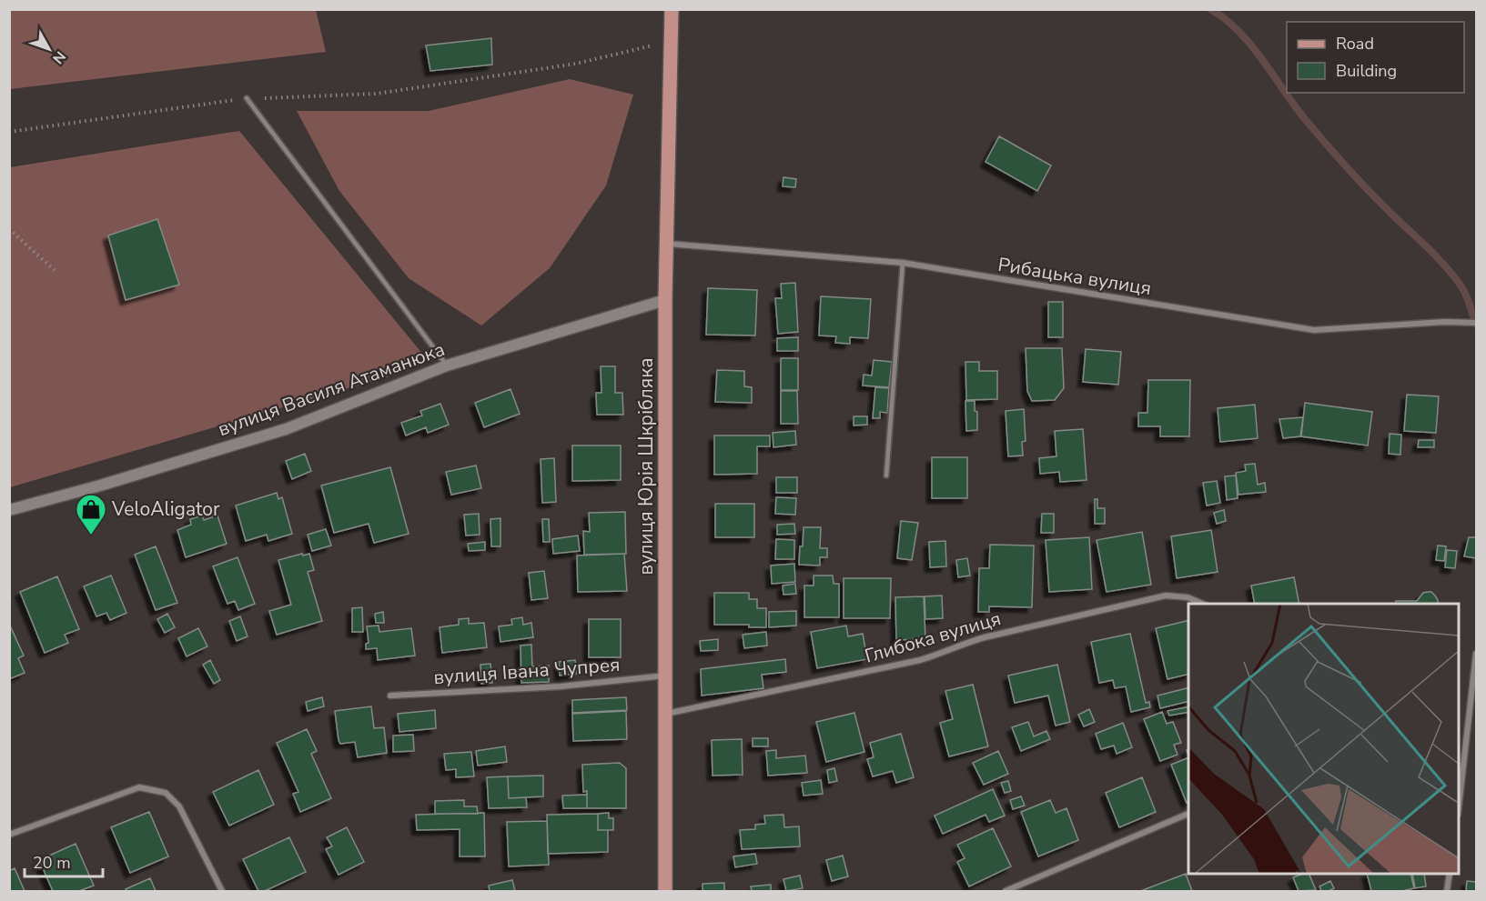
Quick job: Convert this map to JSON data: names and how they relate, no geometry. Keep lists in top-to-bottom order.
{
  "streets": {
    "main road": ["вулиця Юрія Шкрібляка"],
    "street": [
      "Рибацька вулиця",
      "вулиця Василя Атаманюка",
      "Глибока вулиця",
      "вулиця Івана Чупрея"
    ]
  },
  "crossings": [
    ["Рибацька вулиця", "вулиця Юрія Шкрібляка"],
    ["вулиця Василя Атаманюка", "вулиця Юрія Шкрібляка"],
    ["вулиця Юрія Шкрібляка", "Глибока вулиця"],
    ["вулиця Юрія Шкрібляка", "вулиця Івана Чупрея"]
  ],
  "places": {
    "shop": ["VeloAligator"]
  },
  "legend": ["Road", "Building"],
  "scale_bar": "20 m",
  "north": "bottom right"
}
